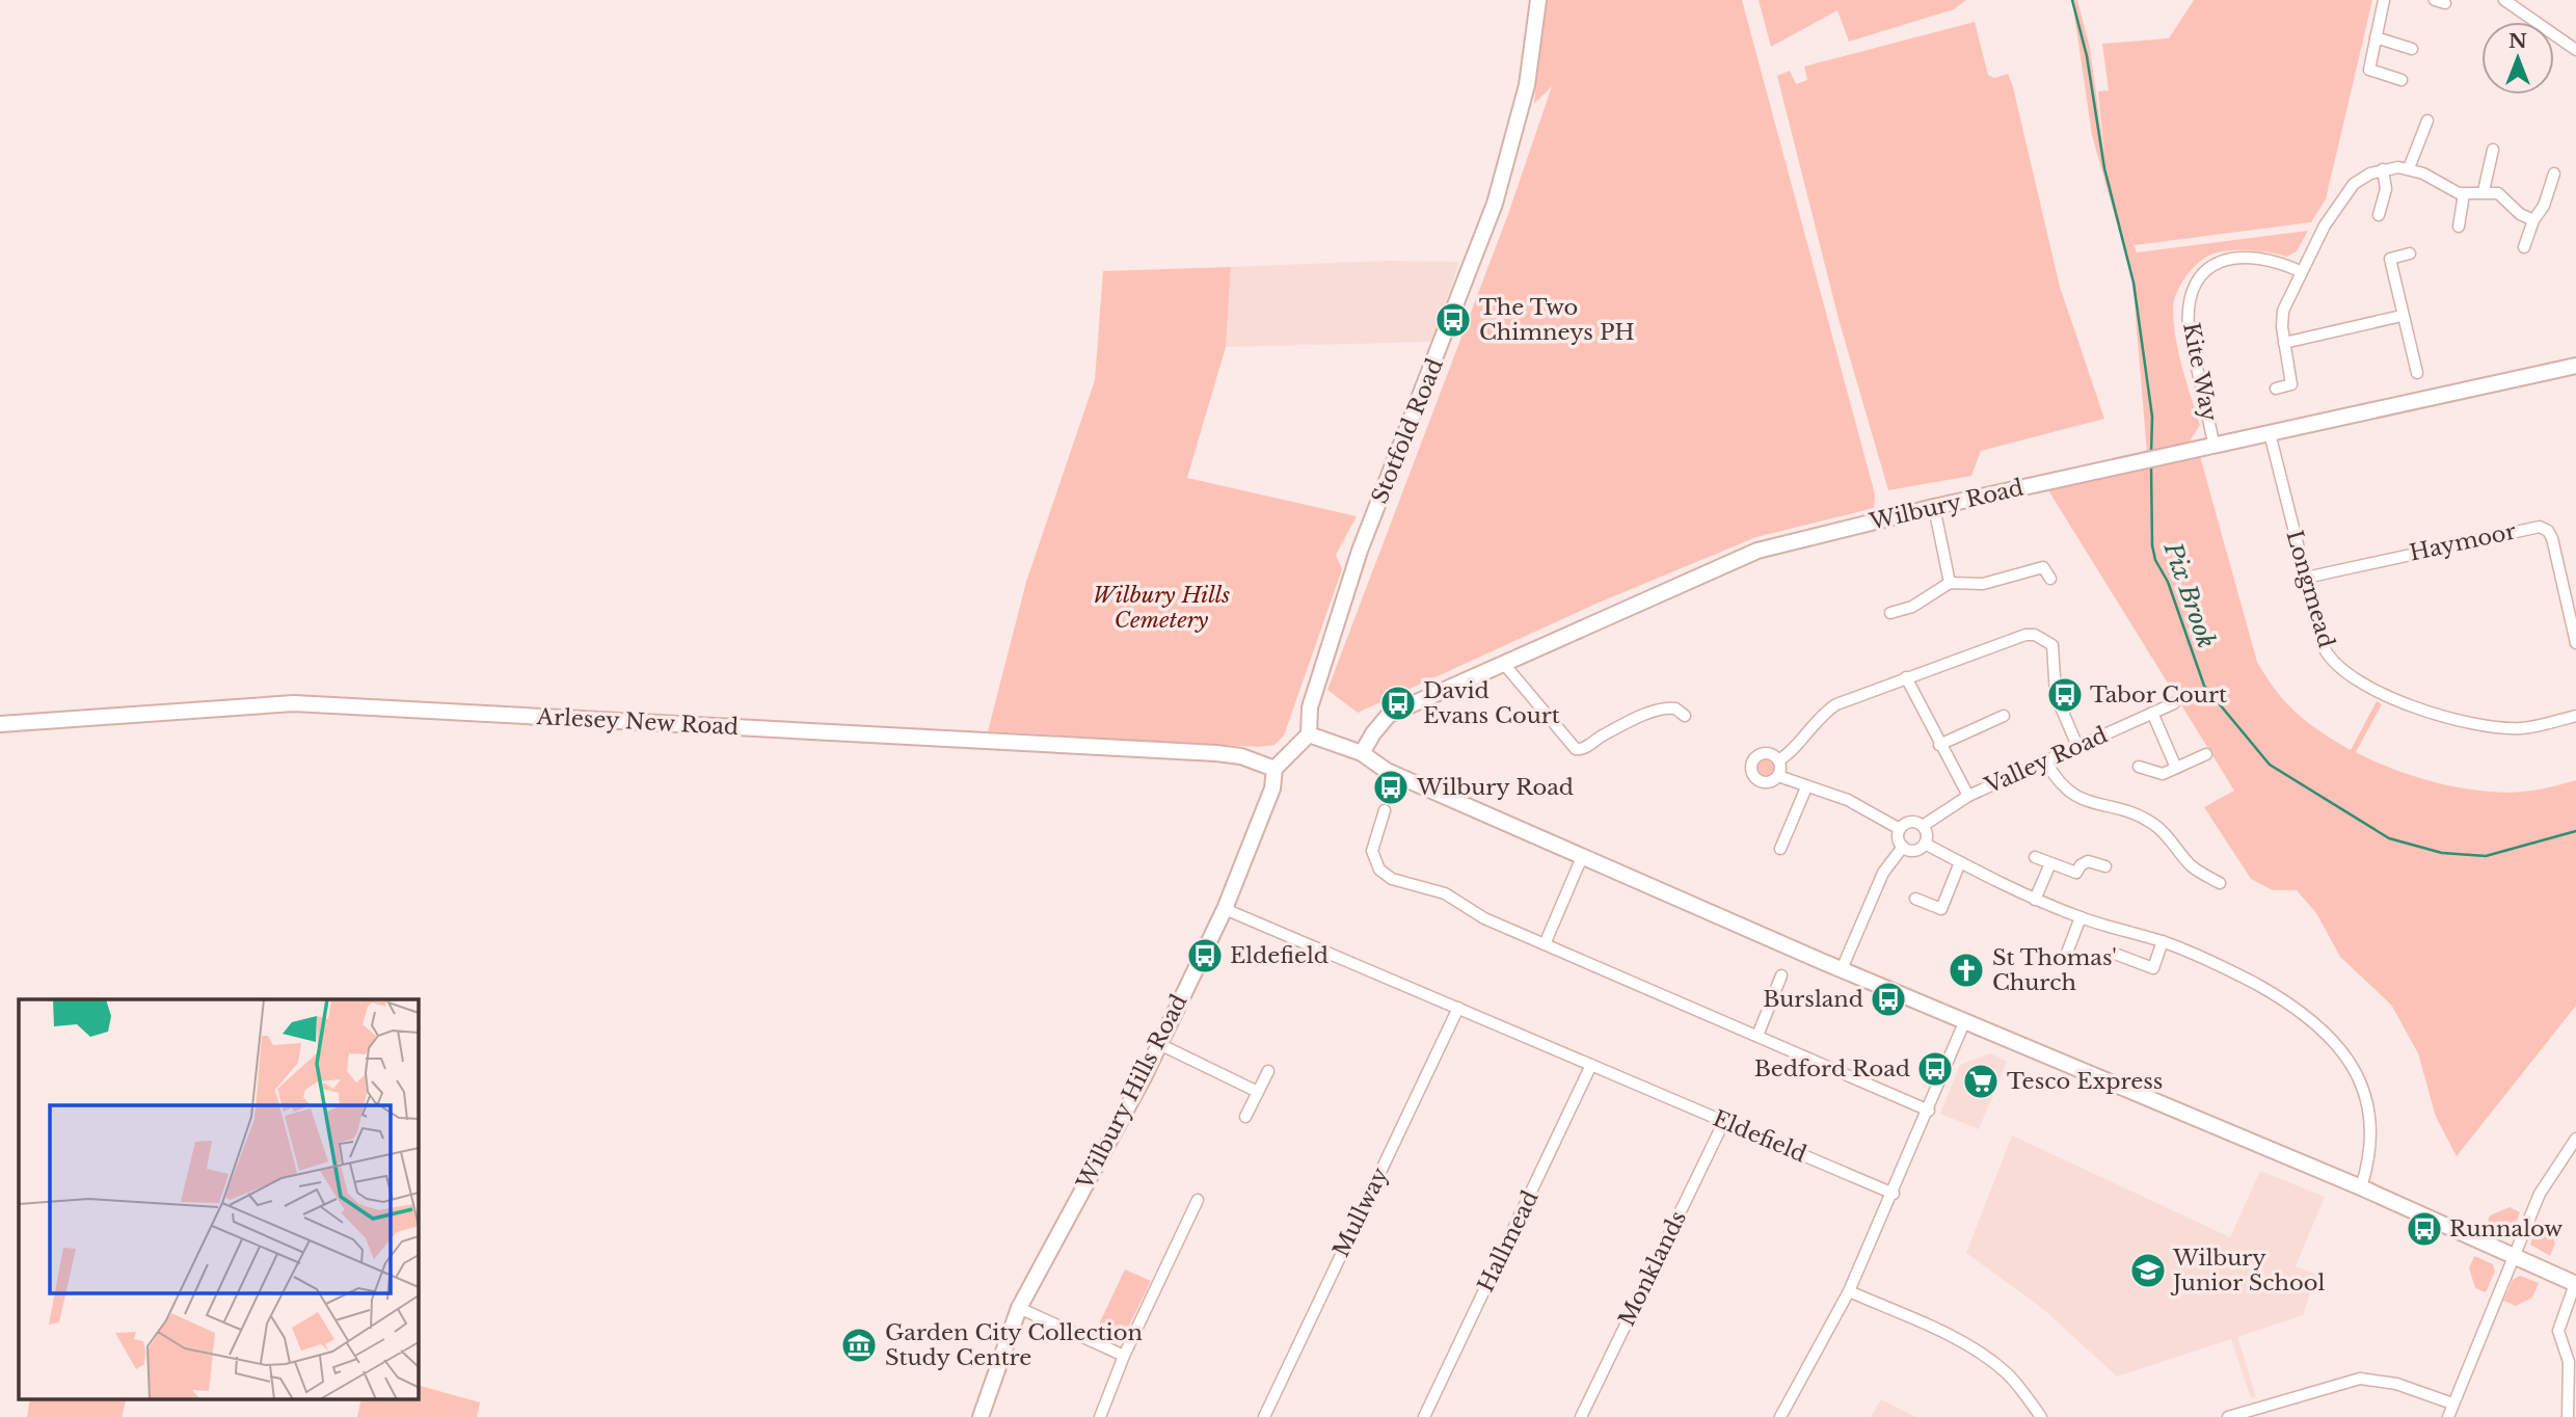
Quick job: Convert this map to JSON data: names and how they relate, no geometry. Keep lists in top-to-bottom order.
{
  "streets": {
    "street": [
      "Kite Way",
      "Stotfold Road",
      "Wilbury Road",
      "Haymoor",
      "Longmead",
      "Arlesey New Road",
      "Valley Road",
      "Wilbury Hills Road",
      "Eldefield",
      "Mullway",
      "Hallmead",
      "Monklands"
    ]
  },
  "crossings": [
    ["Kite Way", "Wilbury Road"],
    ["Wilbury Road", "Longmead"],
    ["Haymoor", "Longmead"],
    ["Arlesey New Road", "Wilbury Hills Road"],
    ["Wilbury Hills Road", "Eldefield"],
    ["Eldefield", "Mullway"],
    ["Eldefield", "Hallmead"],
    ["Eldefield", "Monklands"]
  ],
  "water": ["Pix Brook"],
  "parks": ["Wilbury Hills Cemetery"],
  "places": {
    "bus stop": [
      "The Two Chimneys PH",
      "Tabor Court",
      "David Evans Court",
      "Wilbury Road",
      "Eldefield",
      "Bursland",
      "Bedford Road",
      "Runnalow"
    ],
    "church": ["St Thomas' Church"],
    "supermarket": ["Tesco Express"],
    "school or university": ["Wilbury Junior School"],
    "museum": ["Garden City Collection Study Centre"]
  },
  "north": "top"
}
